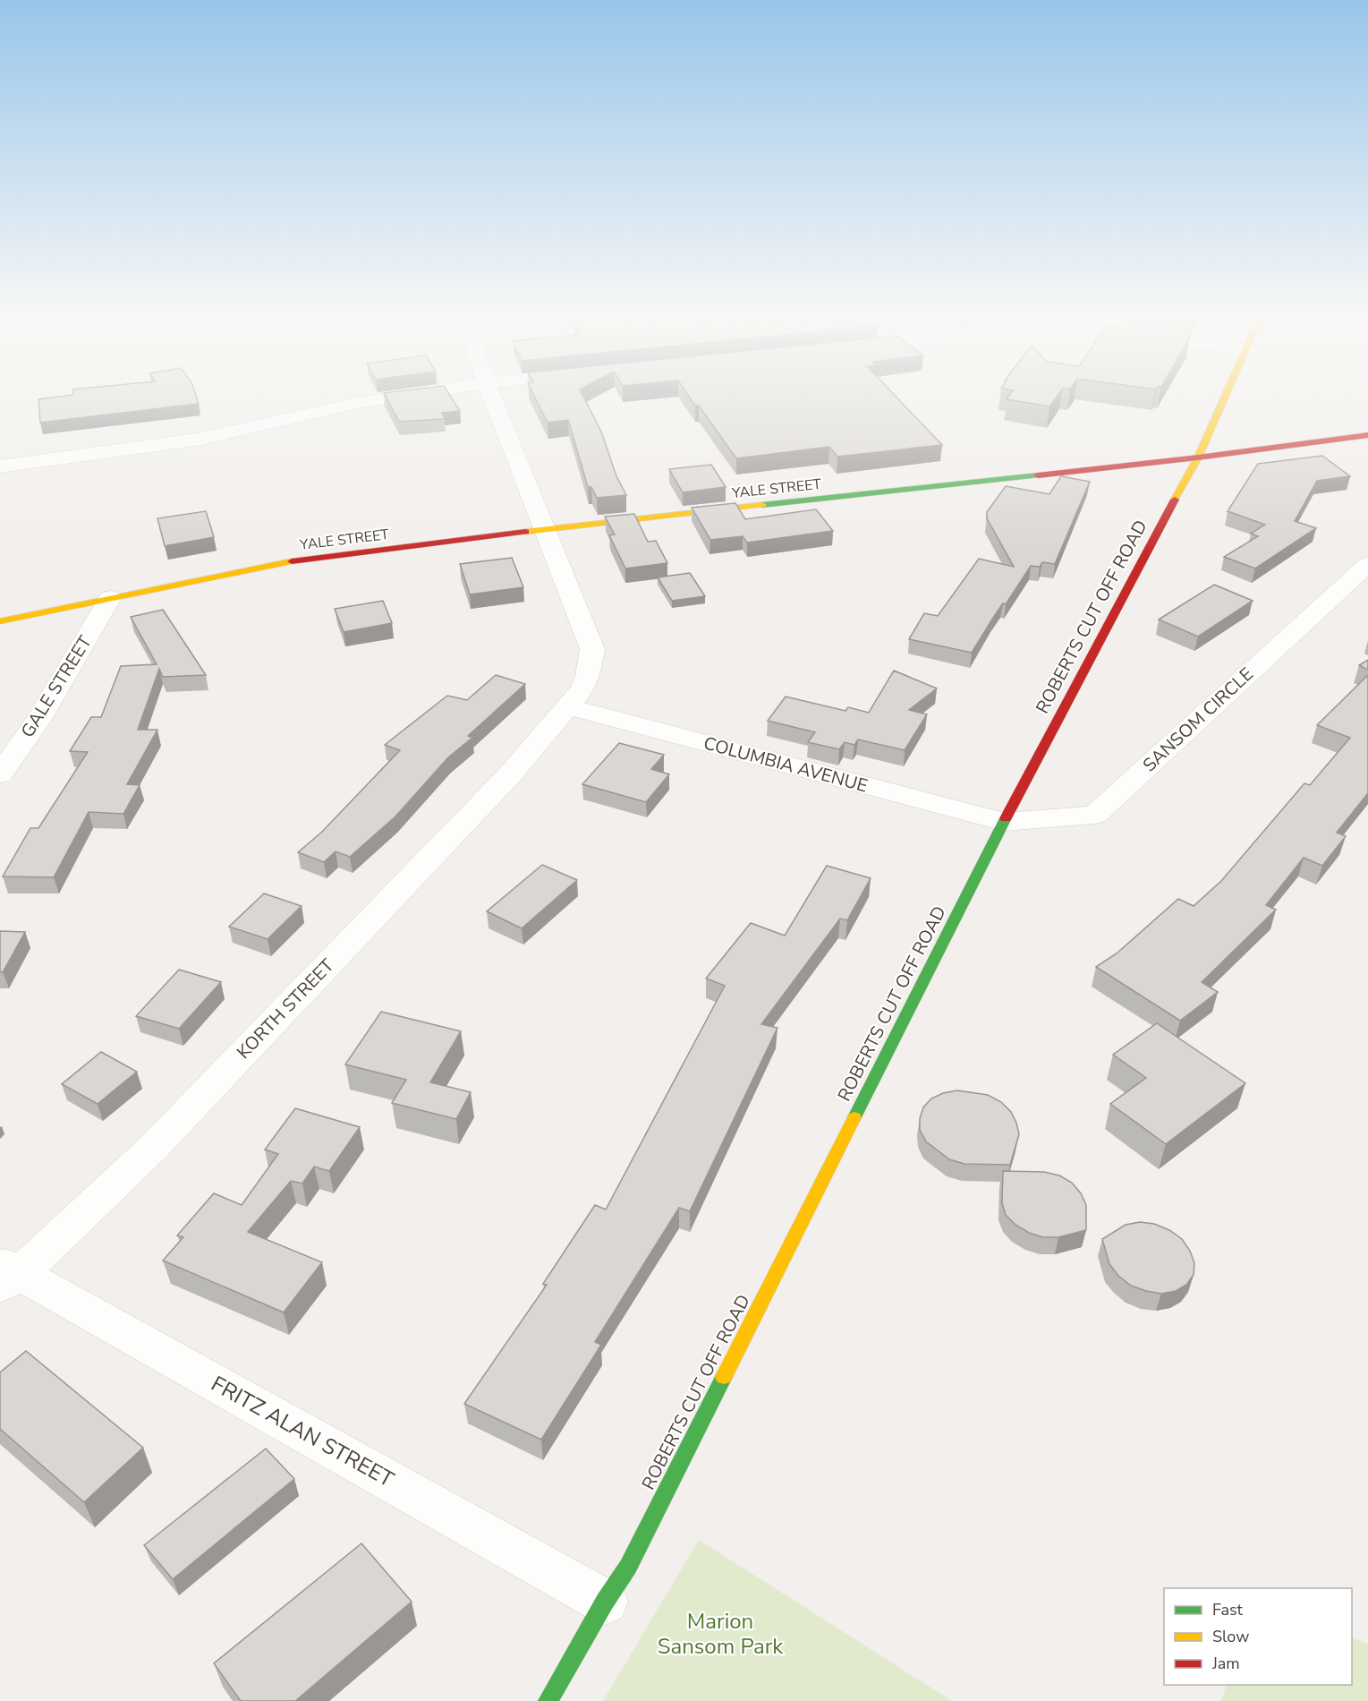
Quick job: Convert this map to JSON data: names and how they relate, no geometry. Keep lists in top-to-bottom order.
{
  "streets": {
    "street": [
      "YALE STREET",
      "ROBERTS CUT OFF ROAD",
      "GALE STREET",
      "SANSOM CIRCLE",
      "COLUMBIA AVENUE",
      "KORTH STREET",
      "FRITZ ALAN STREET"
    ]
  },
  "crossings": [
    ["YALE STREET", "ROBERTS CUT OFF ROAD"],
    ["YALE STREET", "GALE STREET"],
    ["ROBERTS CUT OFF ROAD", "SANSOM CIRCLE"],
    ["ROBERTS CUT OFF ROAD", "COLUMBIA AVENUE"],
    ["ROBERTS CUT OFF ROAD", "FRITZ ALAN STREET"],
    ["SANSOM CIRCLE", "COLUMBIA AVENUE"],
    ["COLUMBIA AVENUE", "KORTH STREET"],
    ["KORTH STREET", "FRITZ ALAN STREET"]
  ],
  "parks": ["Marion Sansom Park"],
  "legend": ["Fast", "Slow", "Jam"]
}
